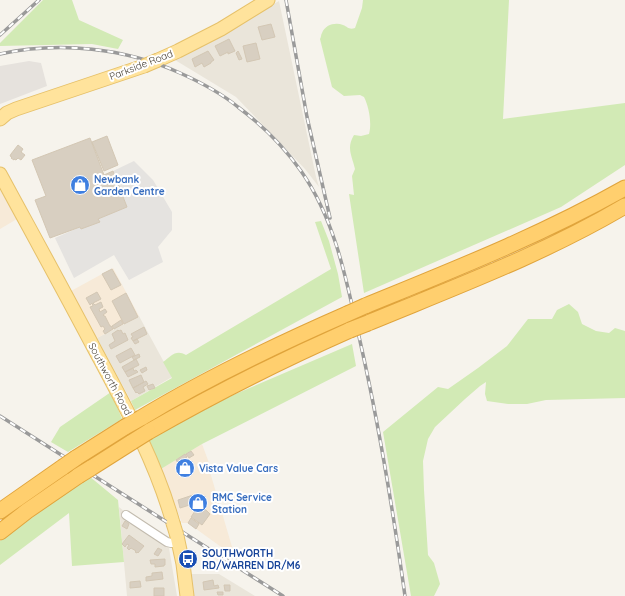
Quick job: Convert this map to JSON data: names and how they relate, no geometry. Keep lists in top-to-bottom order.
{
  "streets": {
    "main road": ["Parkside Road", "Southworth Road"]
  },
  "places": {
    "shop": ["Newbank Garden Centre", "Vista Value Cars", "RMC Service Station"],
    "bus stop": ["SOUTHWORTH RD/WARREN DR/M6"]
  }
}
